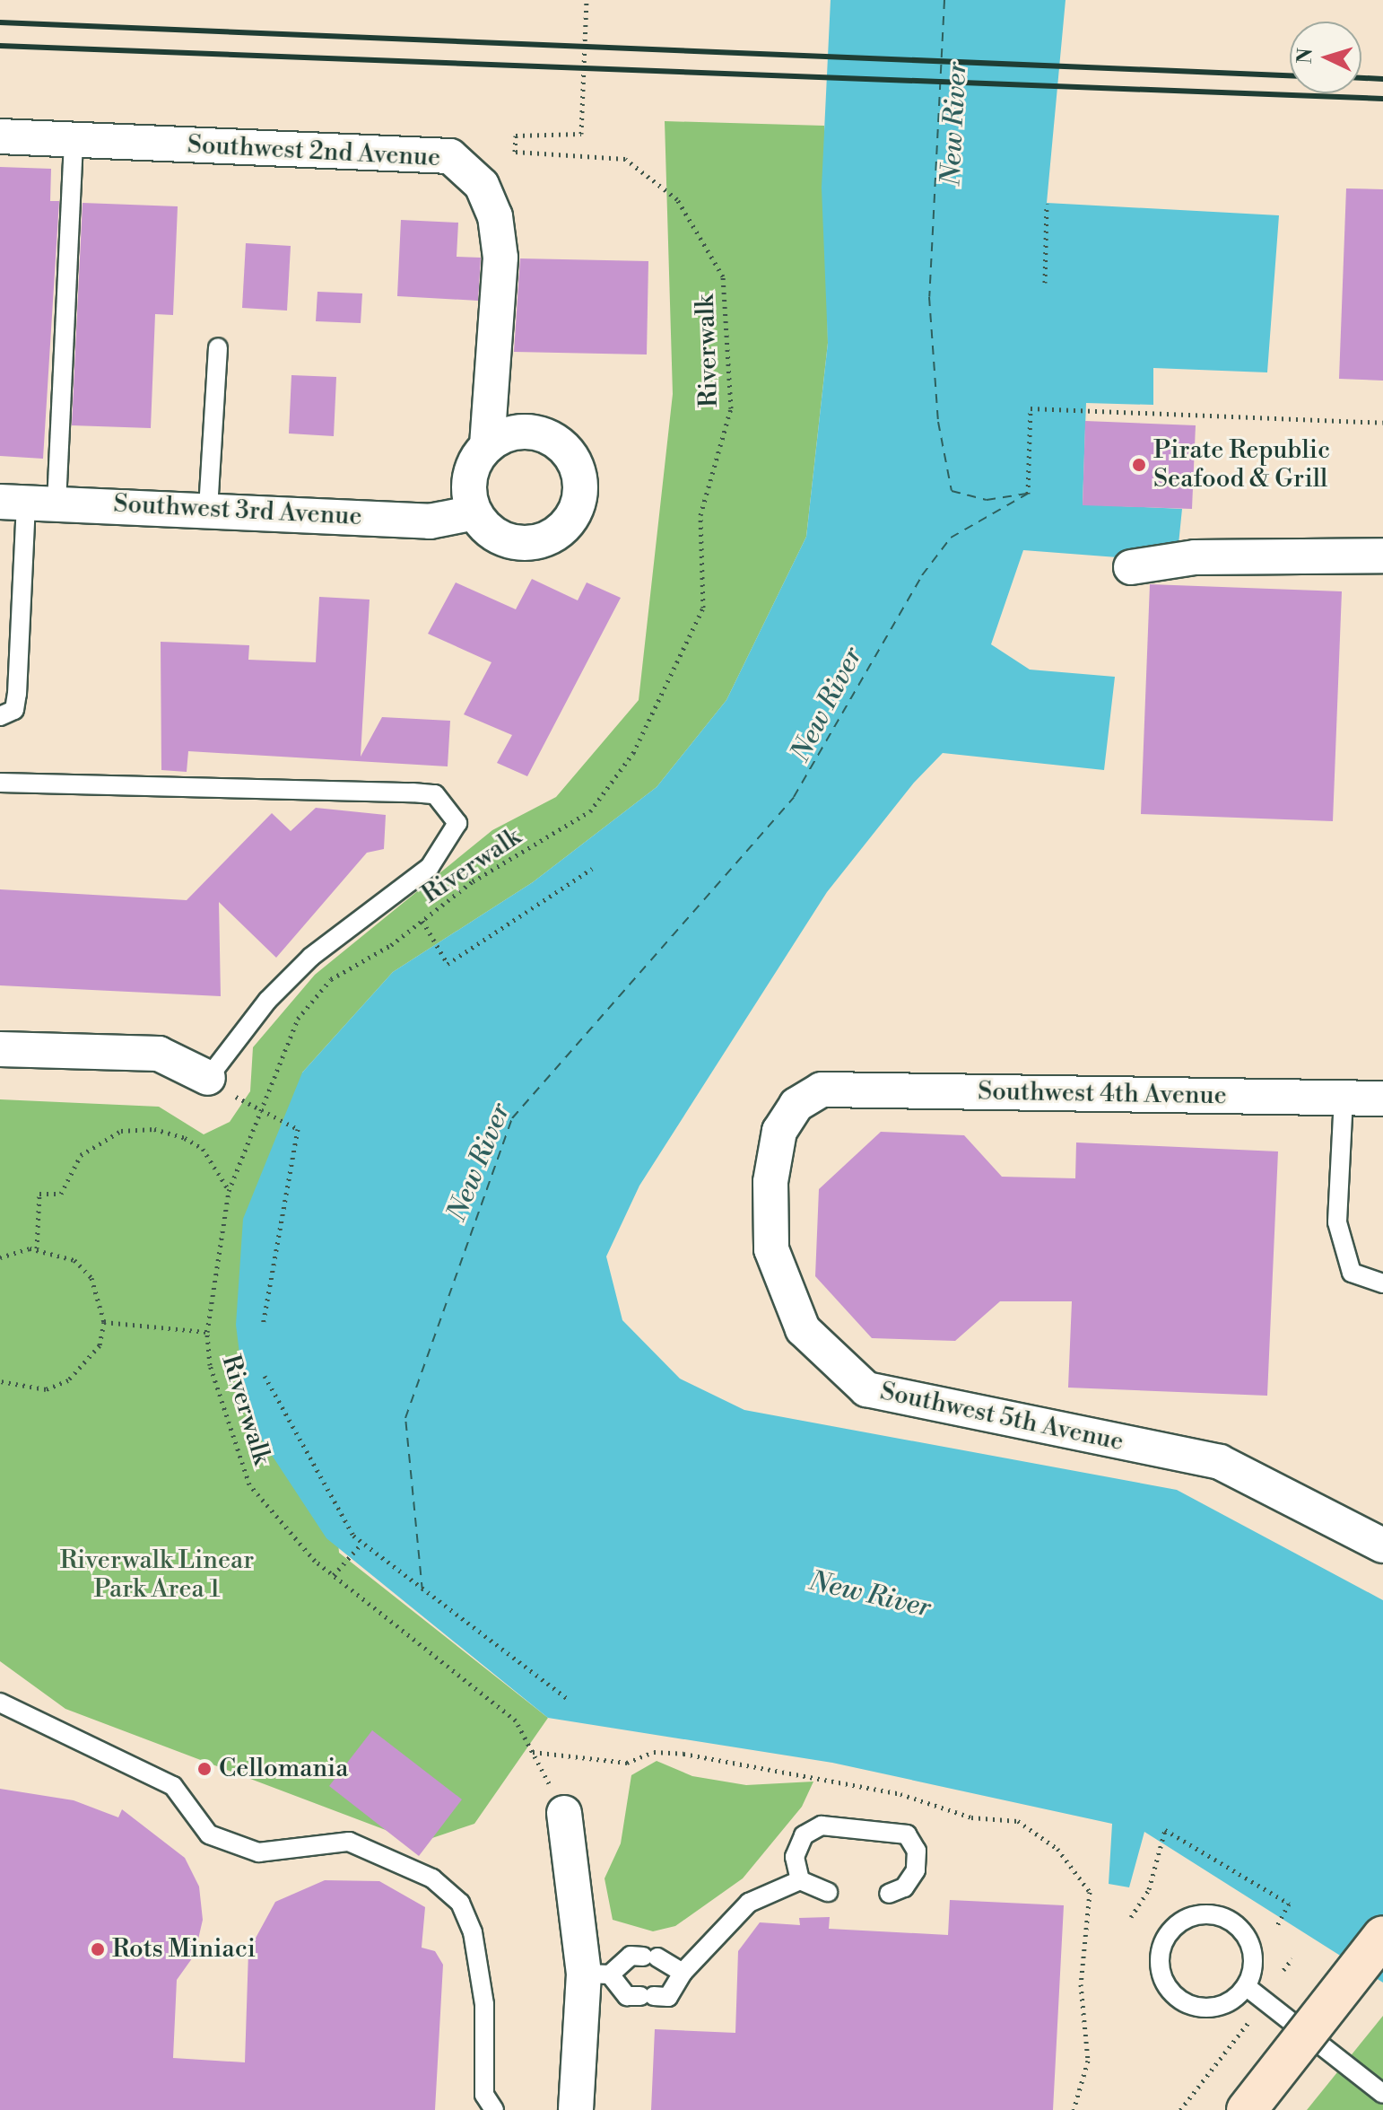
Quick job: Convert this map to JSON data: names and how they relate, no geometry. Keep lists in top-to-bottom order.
{
  "streets": {
    "street": [
      "Southwest 2nd Avenue",
      "Southwest 3rd Avenue",
      "Southwest 4th Avenue",
      "Southwest 5th Avenue"
    ],
    "path": ["Riverwalk"]
  },
  "crossings": [
    ["Southwest 2nd Avenue", "Southwest 3rd Avenue"],
    ["Southwest 4th Avenue", "Southwest 5th Avenue"]
  ],
  "water": ["New River"],
  "parks": ["Riverwalk Linear Park Area 1"],
  "places": ["Pirate Republic Seafood & Grill", "Cellomania", "Rots Miniaci"],
  "north": "left"
}
